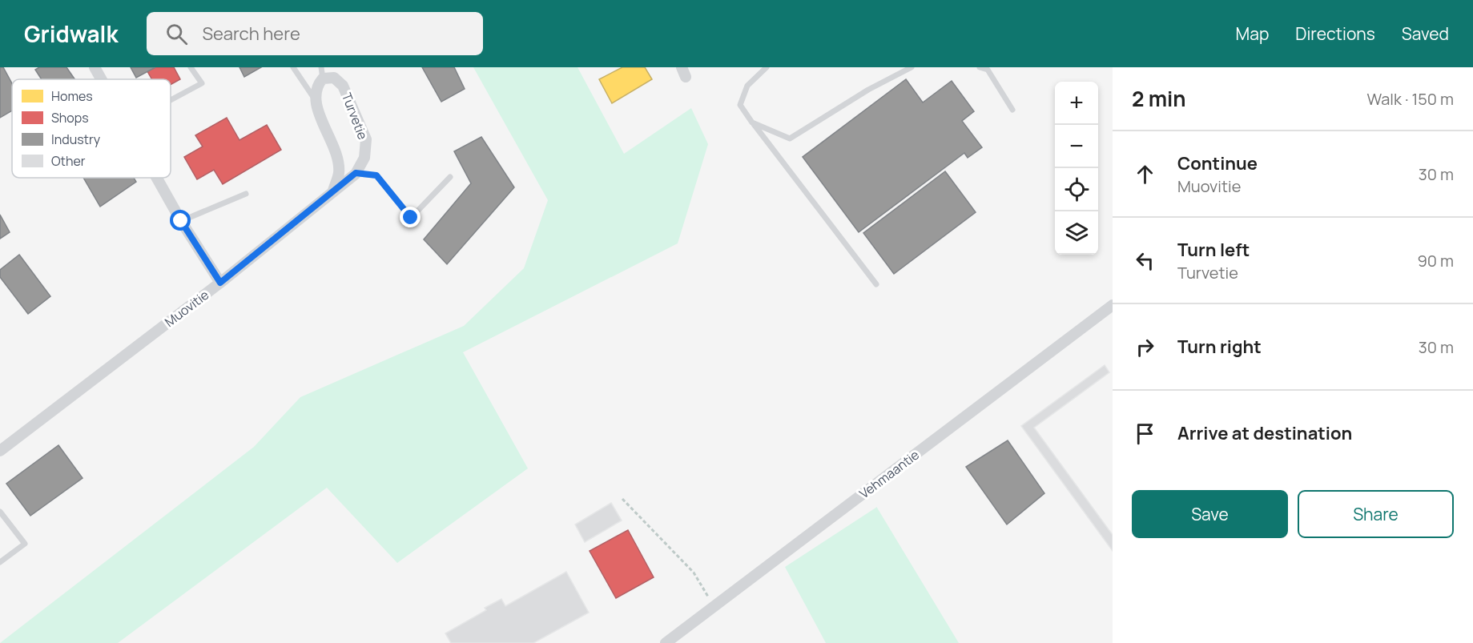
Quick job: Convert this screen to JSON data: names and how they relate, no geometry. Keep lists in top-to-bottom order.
{
  "streets": {
    "street": ["Turvetie", "Muovitie", "Vehmaantie"]
  },
  "crossings": [
    ["Turvetie", "Muovitie"]
  ],
  "legend": [
    "Homes",
    "Shops",
    "Industry",
    "Other"
  ],
  "page": {
    "header": "Gridwalk",
    "search": "Search here",
    "nav": ["Map", "Directions", "Saved"],
    "heading": ["2 min", "Walk · 150 m"],
    "map_buttons": ["+", "−"],
    "list": [
      ["Continue", "Muovitie", "30 m"],
      ["Turn left", "Turvetie", "90 m"],
      ["Turn right", "30 m"],
      "Arrive at destination"
    ],
    "buttons": ["Save", "Share"]
  }
}
